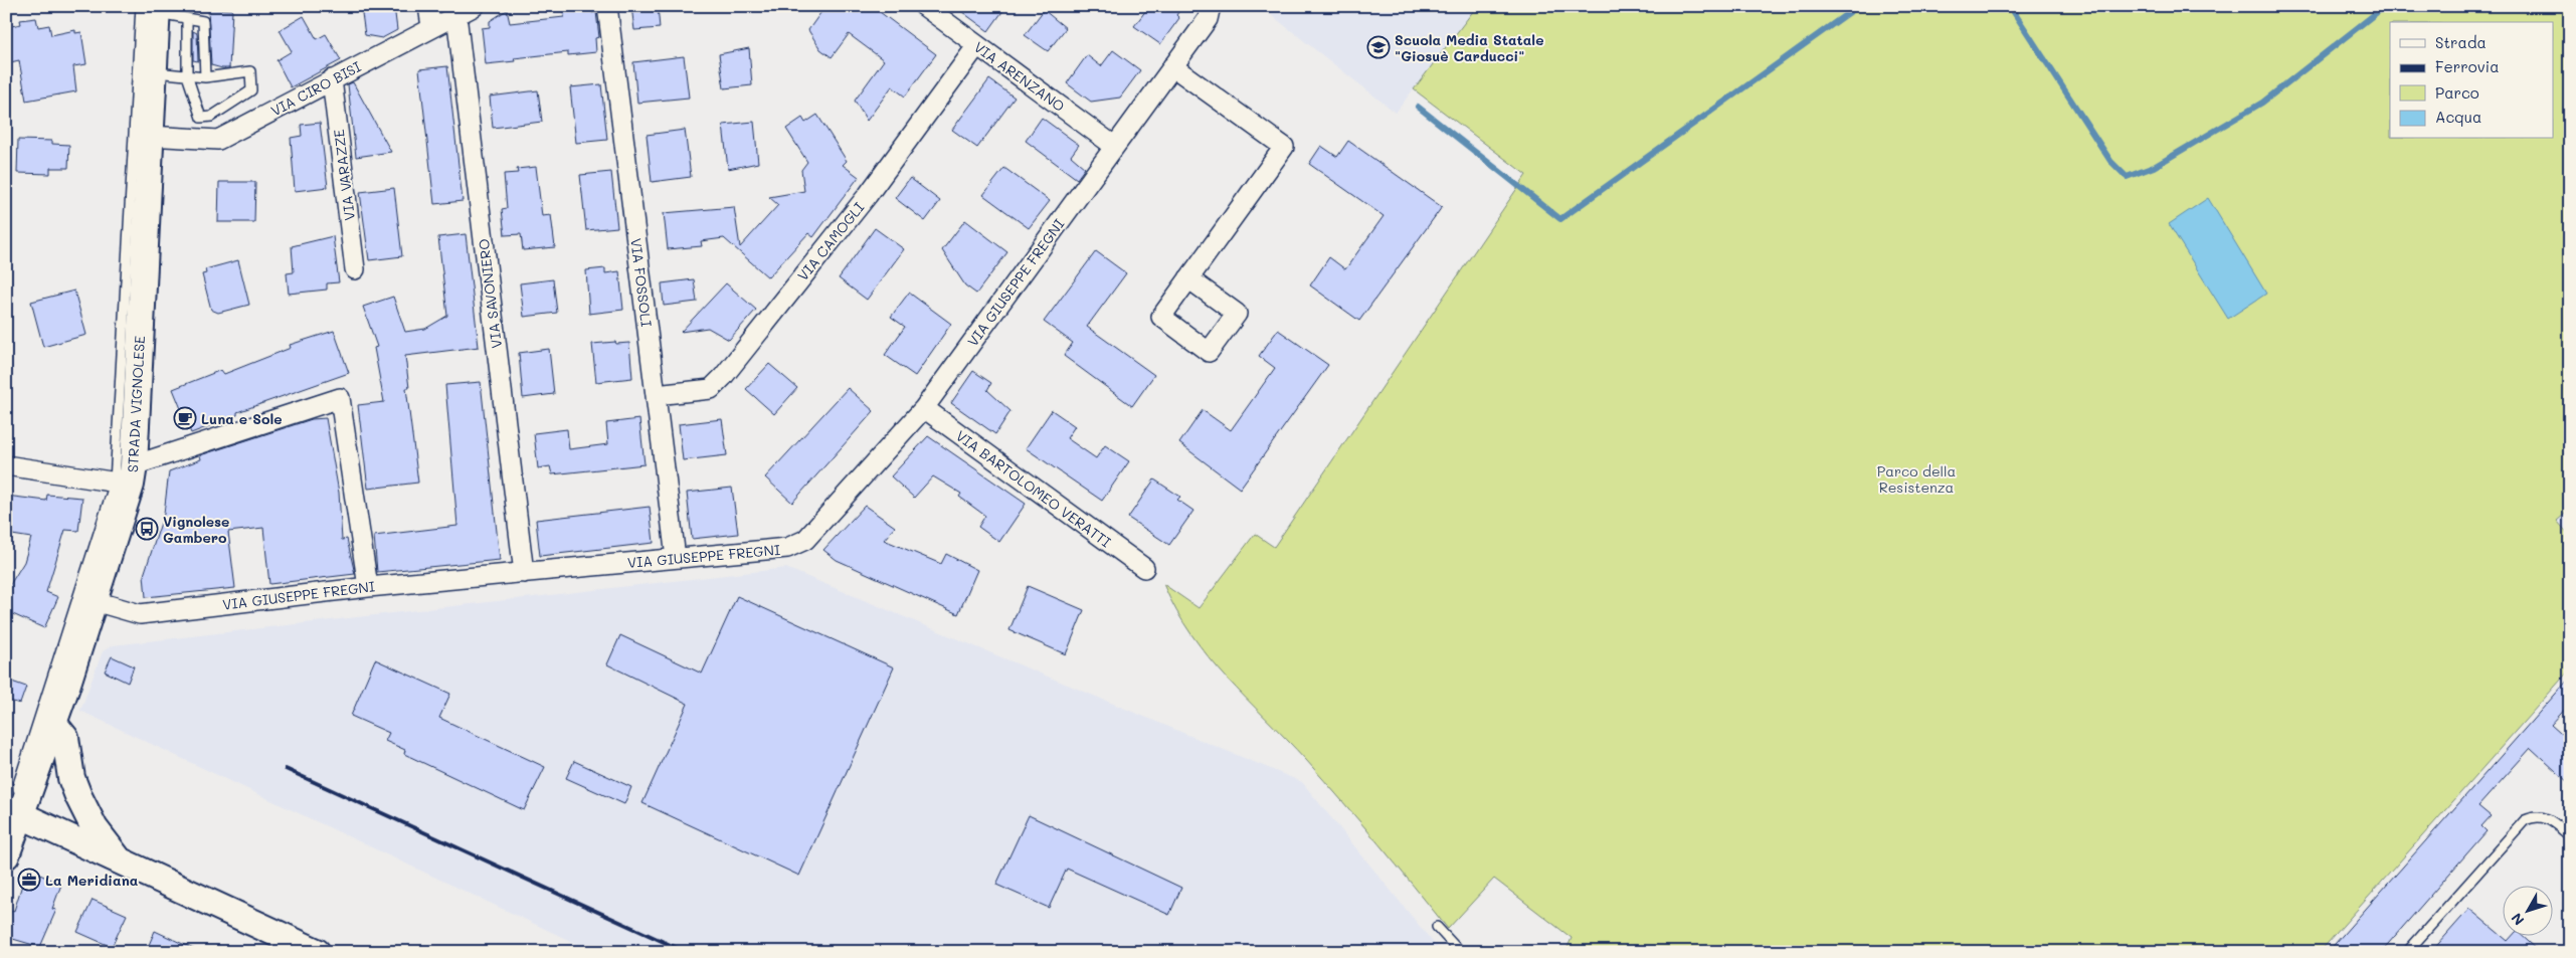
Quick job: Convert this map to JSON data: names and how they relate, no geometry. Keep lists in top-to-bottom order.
{
  "streets": {
    "main road": ["STRADA VIGNOLESE"],
    "street": [
      "VIA ARENZANO",
      "VIA CIRO BISI",
      "VIA VARAZZE",
      "VIA CAMOGLI",
      "VIA FOSSOLI",
      "VIA GIUSEPPE FREGNI",
      "VIA SAVONIERO",
      "VIA BARTOLOMEO VERATTI"
    ]
  },
  "crossings": [
    ["VIA ARENZANO", "VIA CAMOGLI"],
    ["VIA ARENZANO", "VIA GIUSEPPE FREGNI"],
    ["VIA CIRO BISI", "VIA VARAZZE"],
    ["VIA CIRO BISI", "VIA SAVONIERO"],
    ["VIA CIRO BISI", "STRADA VIGNOLESE"],
    ["VIA CAMOGLI", "VIA FOSSOLI"],
    ["VIA FOSSOLI", "VIA GIUSEPPE FREGNI"],
    ["VIA GIUSEPPE FREGNI", "VIA SAVONIERO"],
    ["VIA GIUSEPPE FREGNI", "STRADA VIGNOLESE"],
    ["VIA GIUSEPPE FREGNI", "VIA BARTOLOMEO VERATTI"]
  ],
  "parks": ["Parco della Resistenza"],
  "places": {
    "school or university": ["Scuola Media Statale \"Giosuè Carducci\""],
    "cafe": ["Luna e Sole"],
    "bus stop": ["Vignolese Gambero"],
    "office": ["La Meridiana"]
  },
  "legend": [
    "Strada",
    "Ferrovia",
    "Parco",
    "Acqua"
  ],
  "north": "bottom left"
}
